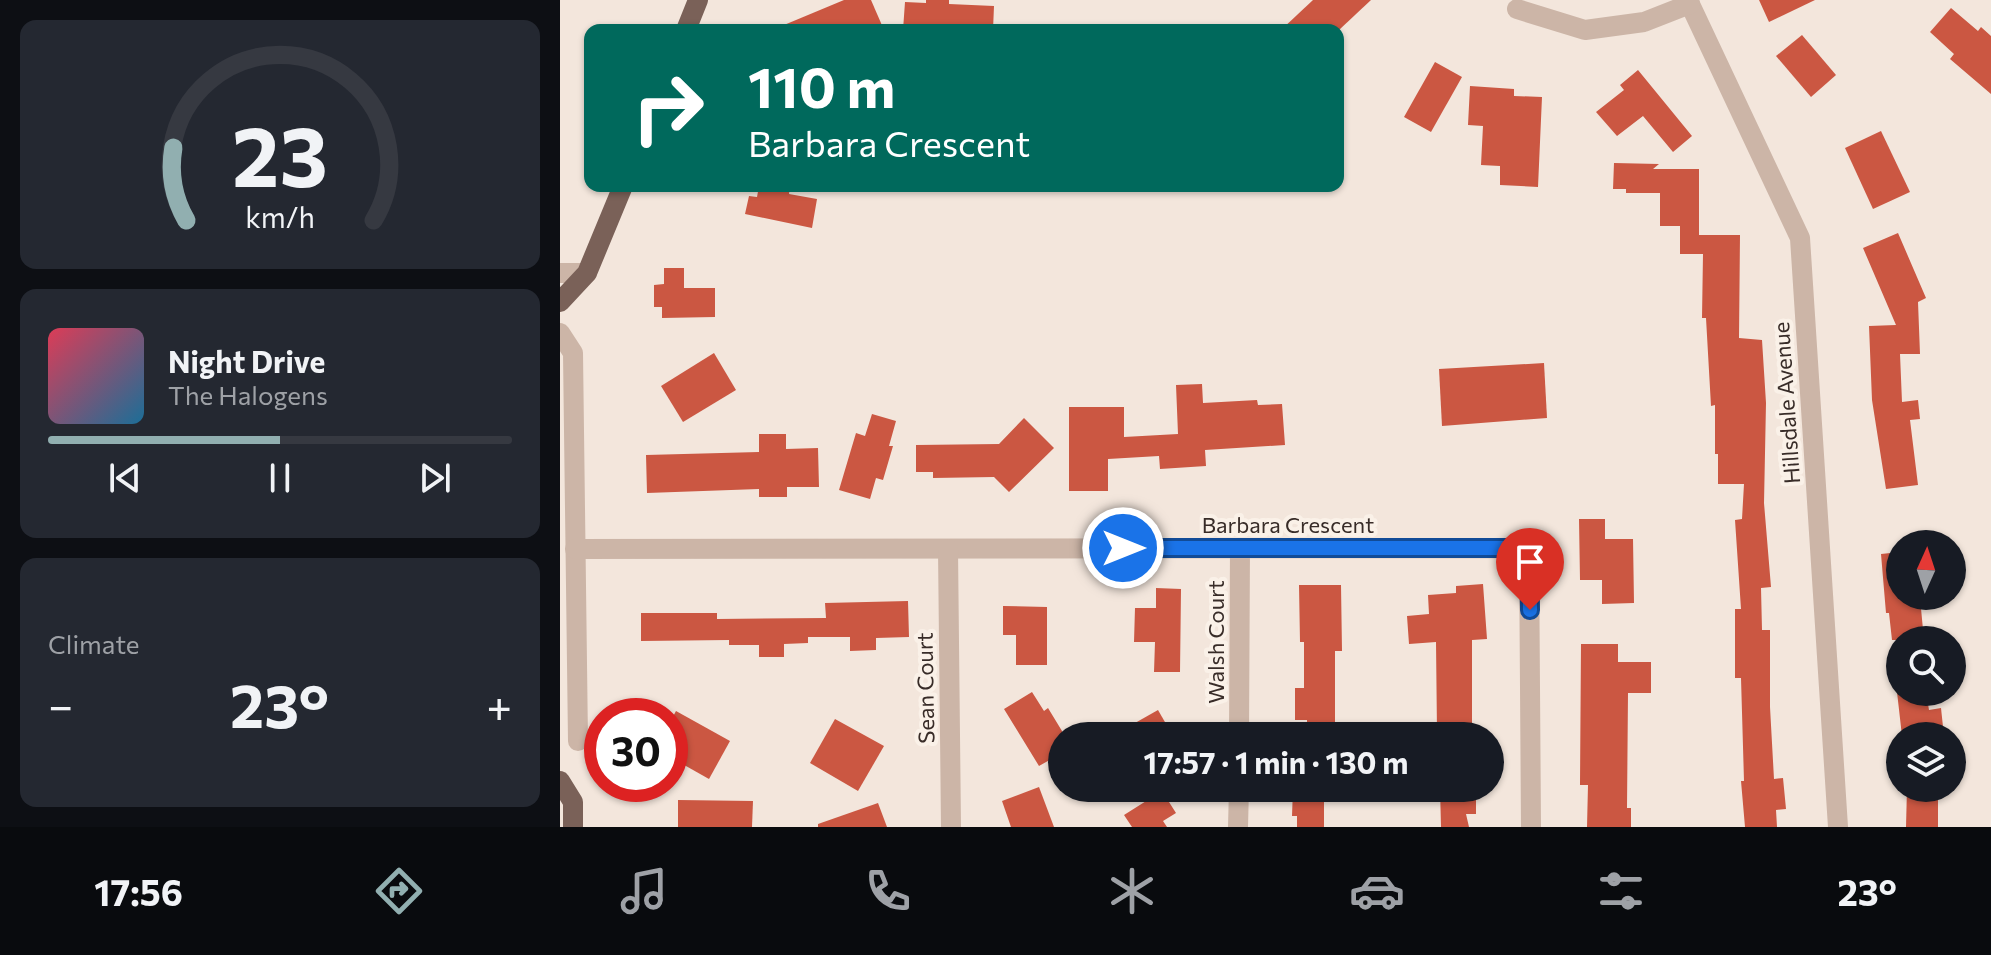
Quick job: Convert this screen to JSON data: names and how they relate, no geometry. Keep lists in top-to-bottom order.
{
  "streets": {
    "street": [
      "Hillsdale Avenue",
      "Barbara Crescent",
      "Walsh Court",
      "Sean Court"
    ]
  },
  "crossings": [
    ["Barbara Crescent", "Walsh Court"],
    ["Barbara Crescent", "Sean Court"]
  ],
  "north": "top",
  "page": {
    "turn": ["110 m", "Barbara Crescent"],
    "song": ["Night Drive", "The Halogens"],
    "tile": "Climate",
    "heat": ["−", "23°", "+"],
    "limit": "30",
    "trip": "17:57 · 1 min · 130 m",
    "tabs": ["17:56", "23°"],
    "gauge": ["23", "km/h"]
  }
}
